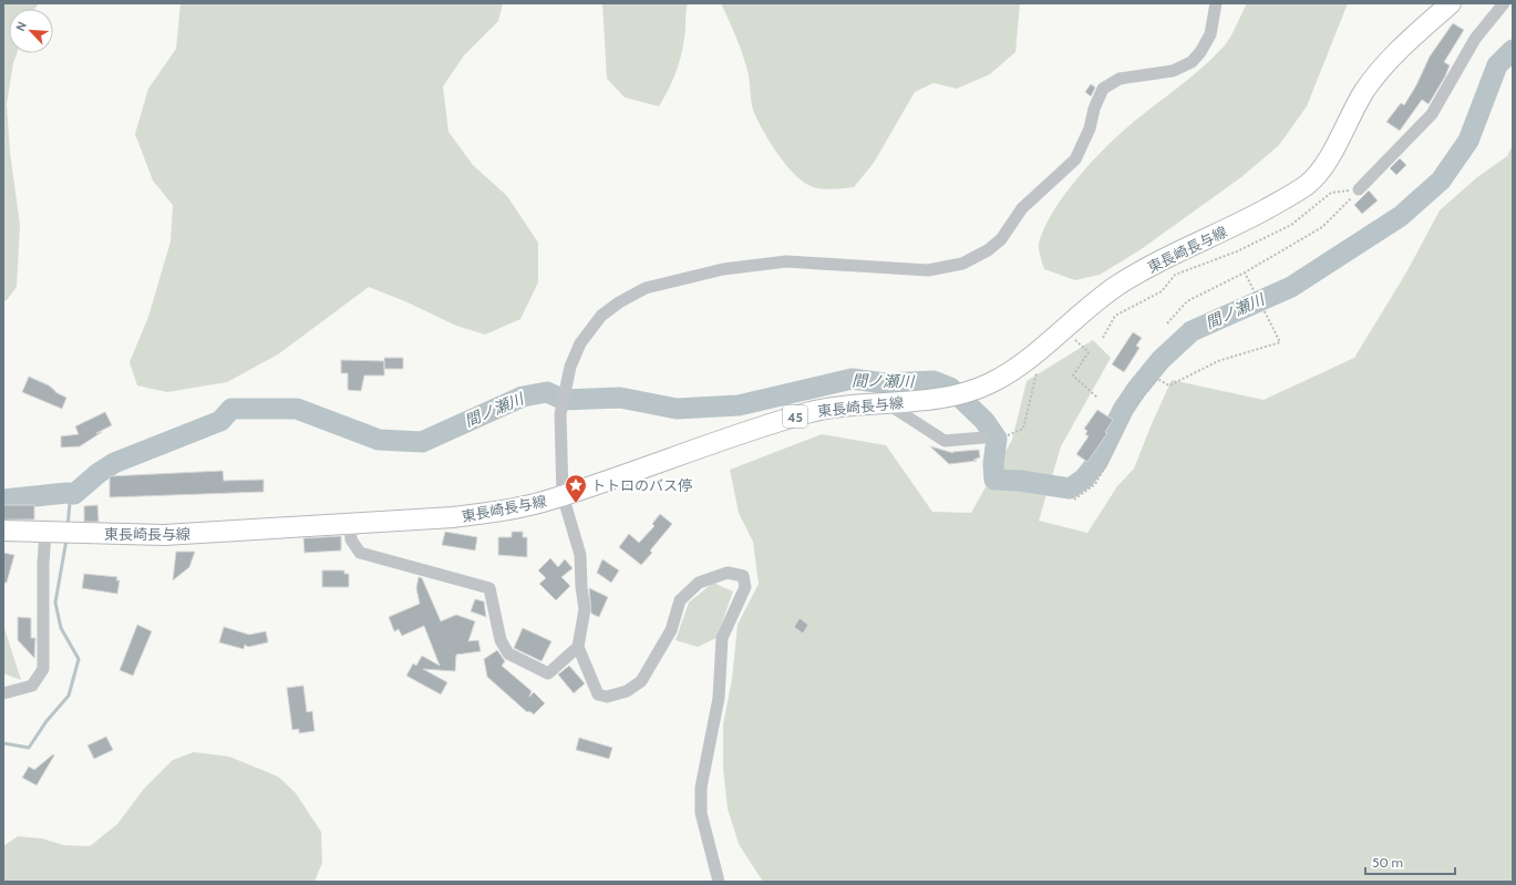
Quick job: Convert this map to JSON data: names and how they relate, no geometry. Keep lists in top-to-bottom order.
{
  "streets": {
    "main road": ["東長崎長与線", "45"]
  },
  "water": ["間ノ瀬川"],
  "places": {
    "place": ["トトロのバス停"]
  },
  "scale_bar": "50 m",
  "north": "top left"
}
